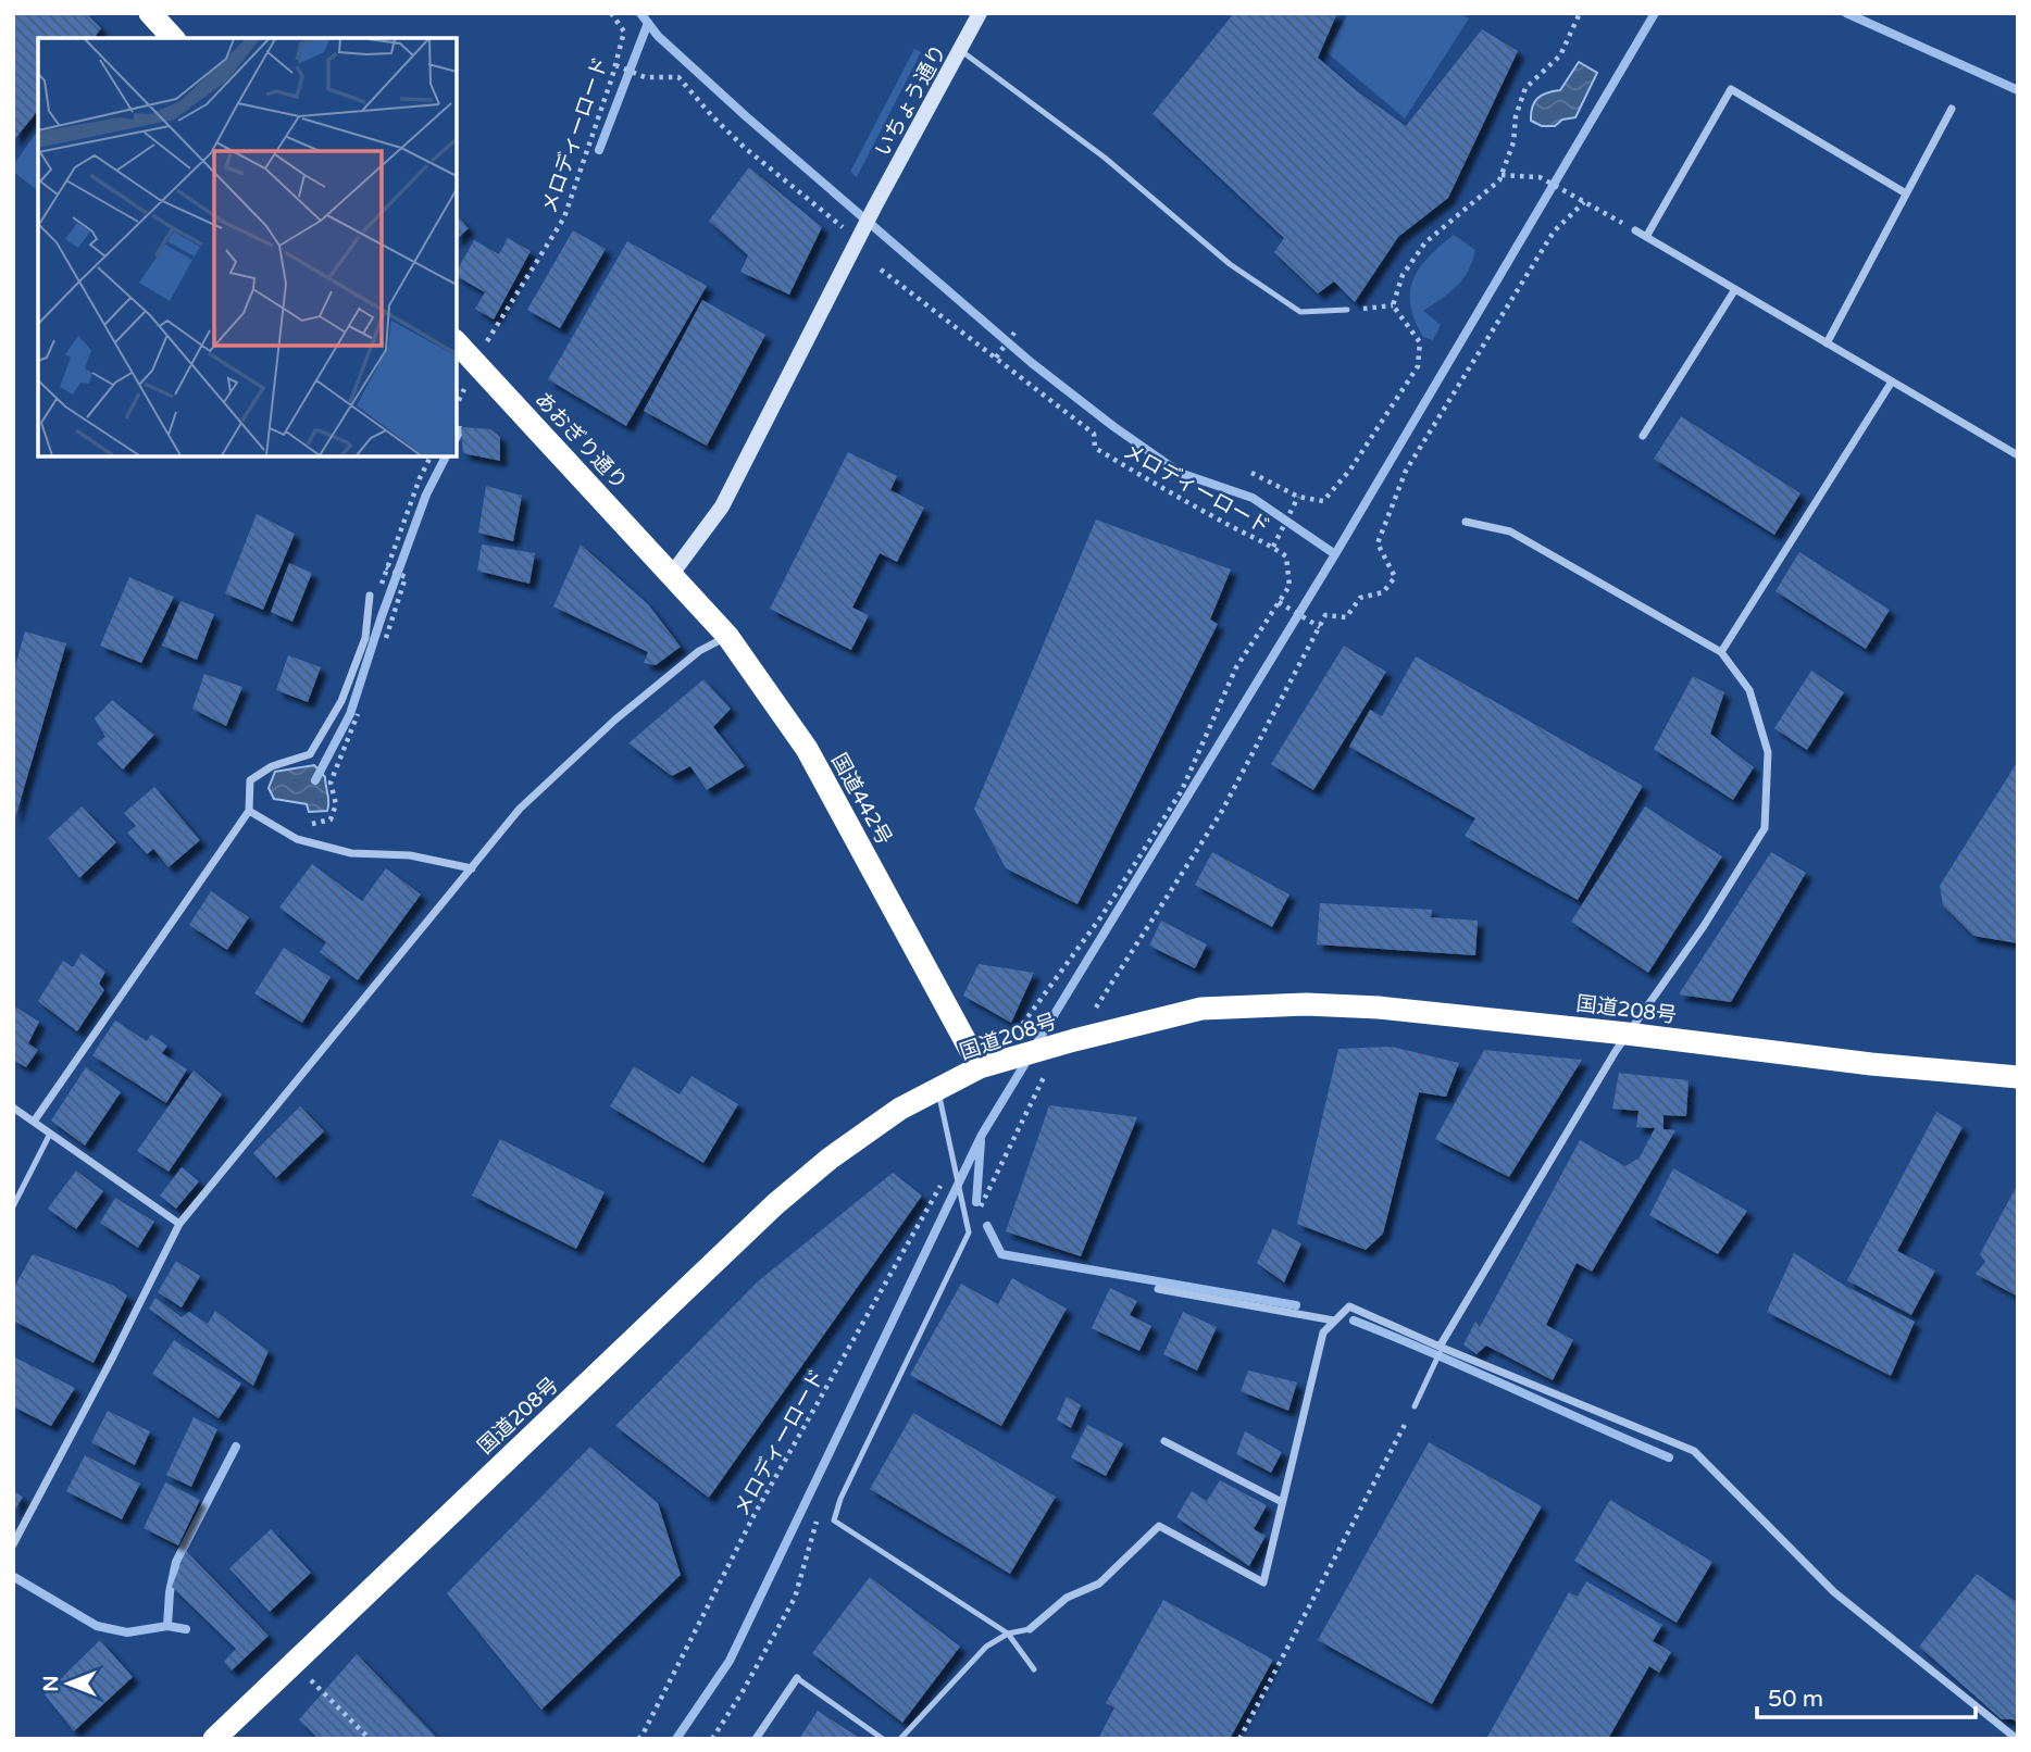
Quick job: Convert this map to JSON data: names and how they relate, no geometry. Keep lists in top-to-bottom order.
{
  "streets": {
    "highway": ["あおぎり通り", "国道442号", "国道208号"],
    "street": ["いちょう通り"],
    "path": ["メロディーロード"]
  },
  "crossings": [
    ["いちょう通り", "あおぎり通り"],
    ["いちょう通り", "国道442号"],
    ["あおぎり通り", "国道442号"],
    ["国道442号", "国道208号"]
  ],
  "scale_bar": "50 m",
  "north": "left"
}
